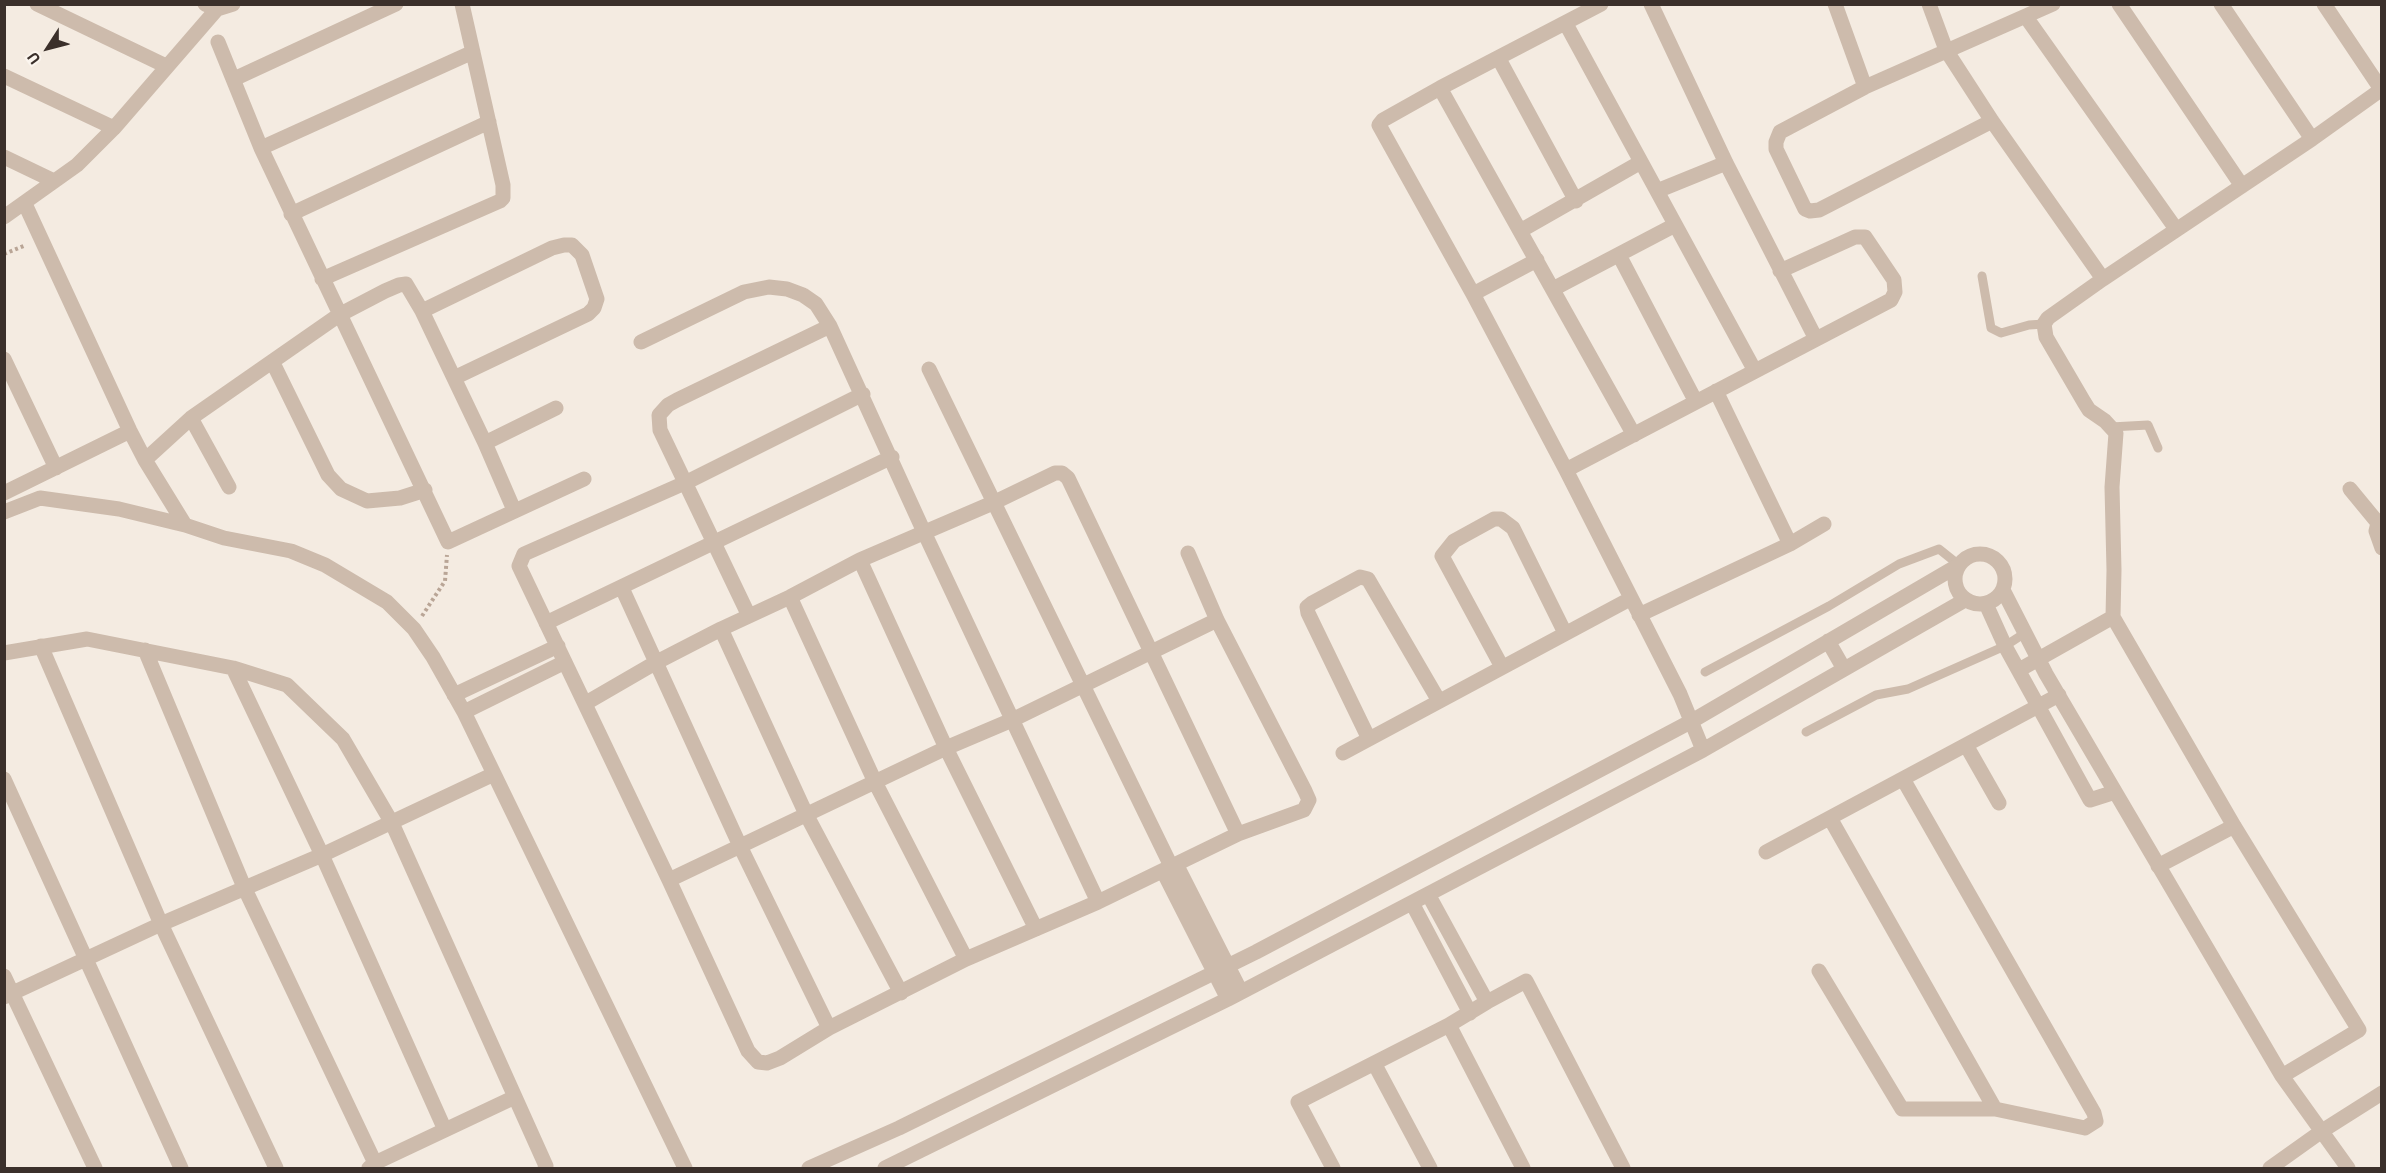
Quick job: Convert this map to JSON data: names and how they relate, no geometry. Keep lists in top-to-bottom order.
{
  "north": "bottom left"
}
